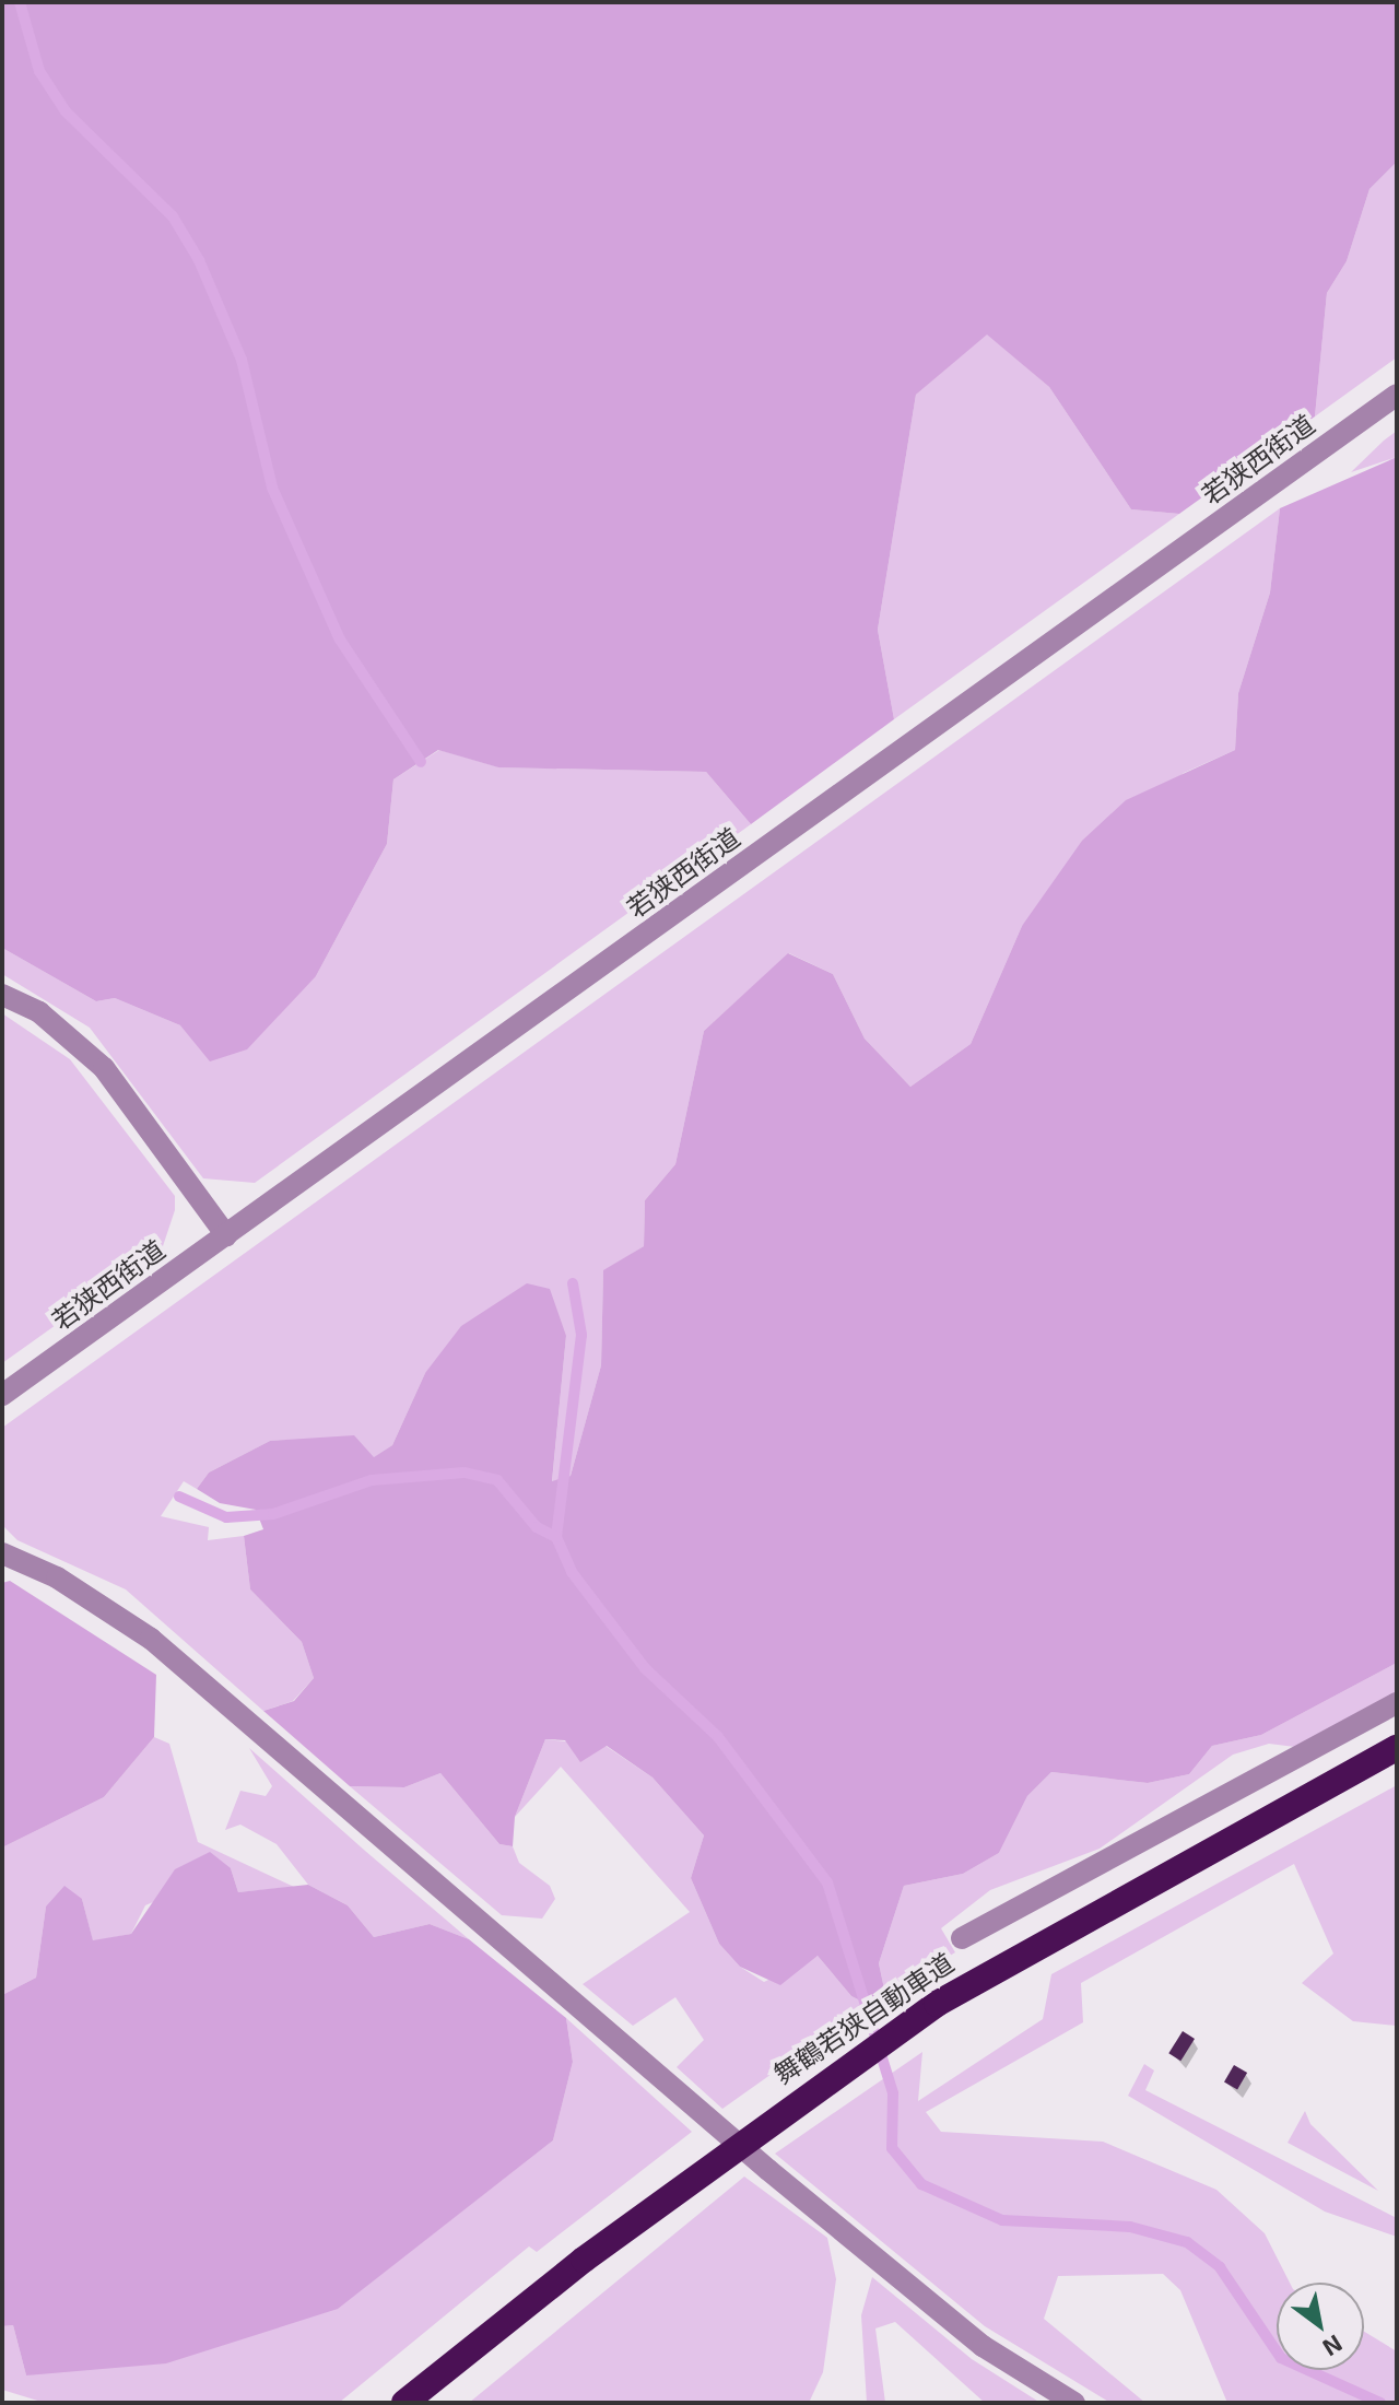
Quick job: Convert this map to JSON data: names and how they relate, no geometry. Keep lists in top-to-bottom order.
{
  "streets": {
    "highway": ["舞鶴若狭自動車道"],
    "street": ["若狭西街道"]
  },
  "north": "bottom right"
}
